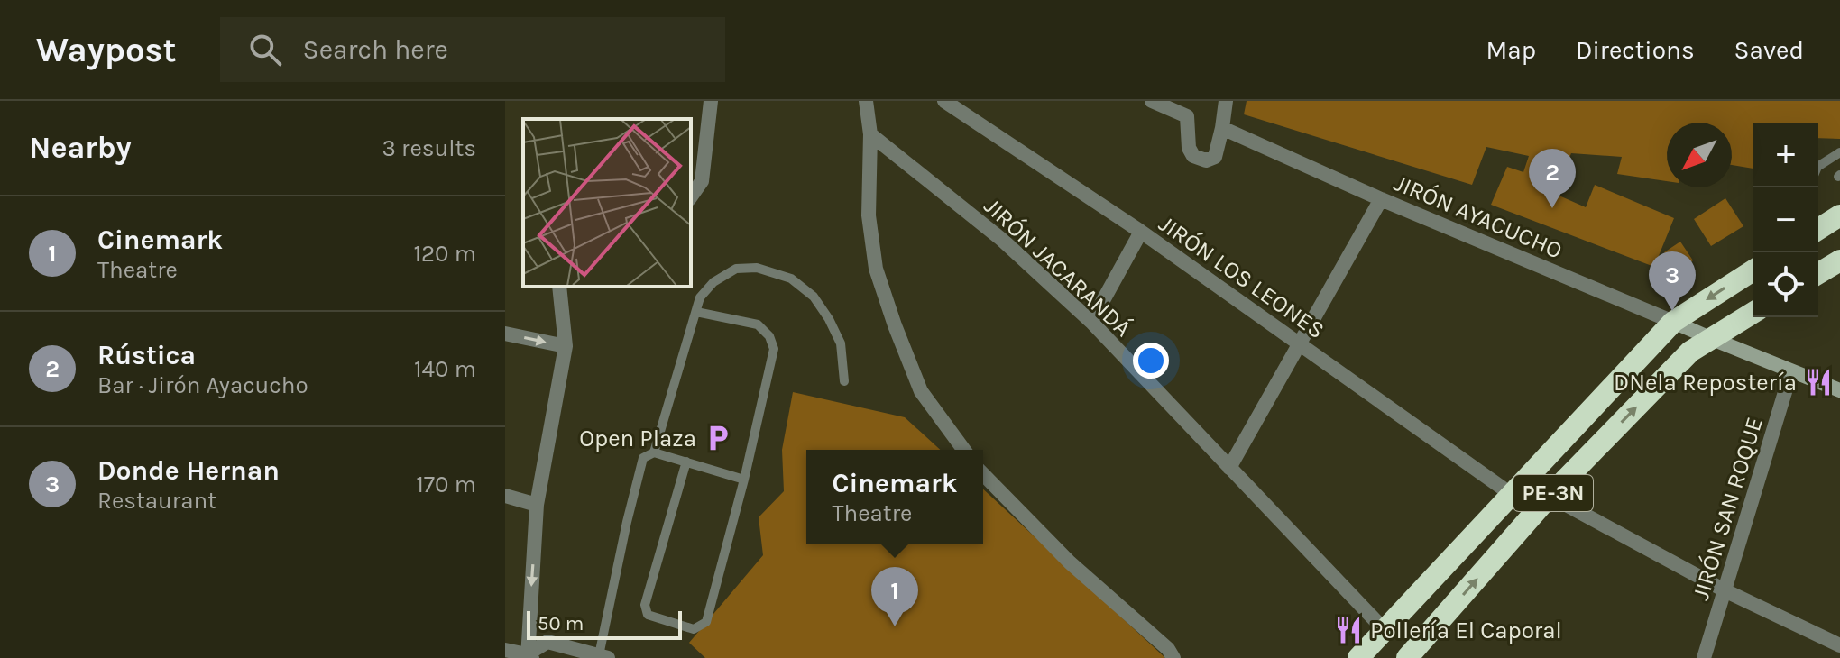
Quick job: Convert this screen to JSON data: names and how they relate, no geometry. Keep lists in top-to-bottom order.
{
  "streets": {
    "highway": ["PE-3N"],
    "street": [
      "JIRÓN AYACUCHO",
      "JIRÓN JACARANDÁ",
      "JIRÓN LOS LEONES",
      "JIRÓN SAN ROQUE"
    ]
  },
  "crossings": [
    ["JIRÓN AYACUCHO", "PE-3N"],
    ["JIRÓN AYACUCHO", "JIRÓN SAN ROQUE"],
    ["JIRÓN JACARANDÁ", "PE-3N"],
    ["JIRÓN LOS LEONES", "PE-3N"]
  ],
  "places": {
    "restaurant": ["DNela Repostería", "Pollería El Caporal"],
    "parking": ["Open Plaza"]
  },
  "scale_bar": "50 m",
  "north": "bottom left",
  "page": {
    "header": "Waypost",
    "search": "Search here",
    "nav": ["Map", "Directions", "Saved"],
    "heading": ["Nearby", "3 results"],
    "map_buttons": ["+", "−"],
    "pins": ["2", "3", "1"],
    "list": [
      {
        "mark": "1",
        "name": "Cinemark",
        "note": "Theatre",
        "value": "120 m"
      },
      {
        "mark": "2",
        "name": "Rústica",
        "note": "Bar · Jirón Ayacucho",
        "value": "140 m"
      },
      {
        "mark": "3",
        "name": "Donde Hernan",
        "note": "Restaurant",
        "value": "170 m"
      }
    ],
    "popup": ["Cinemark", "Theatre"],
    "scale": "50 m"
  }
}
